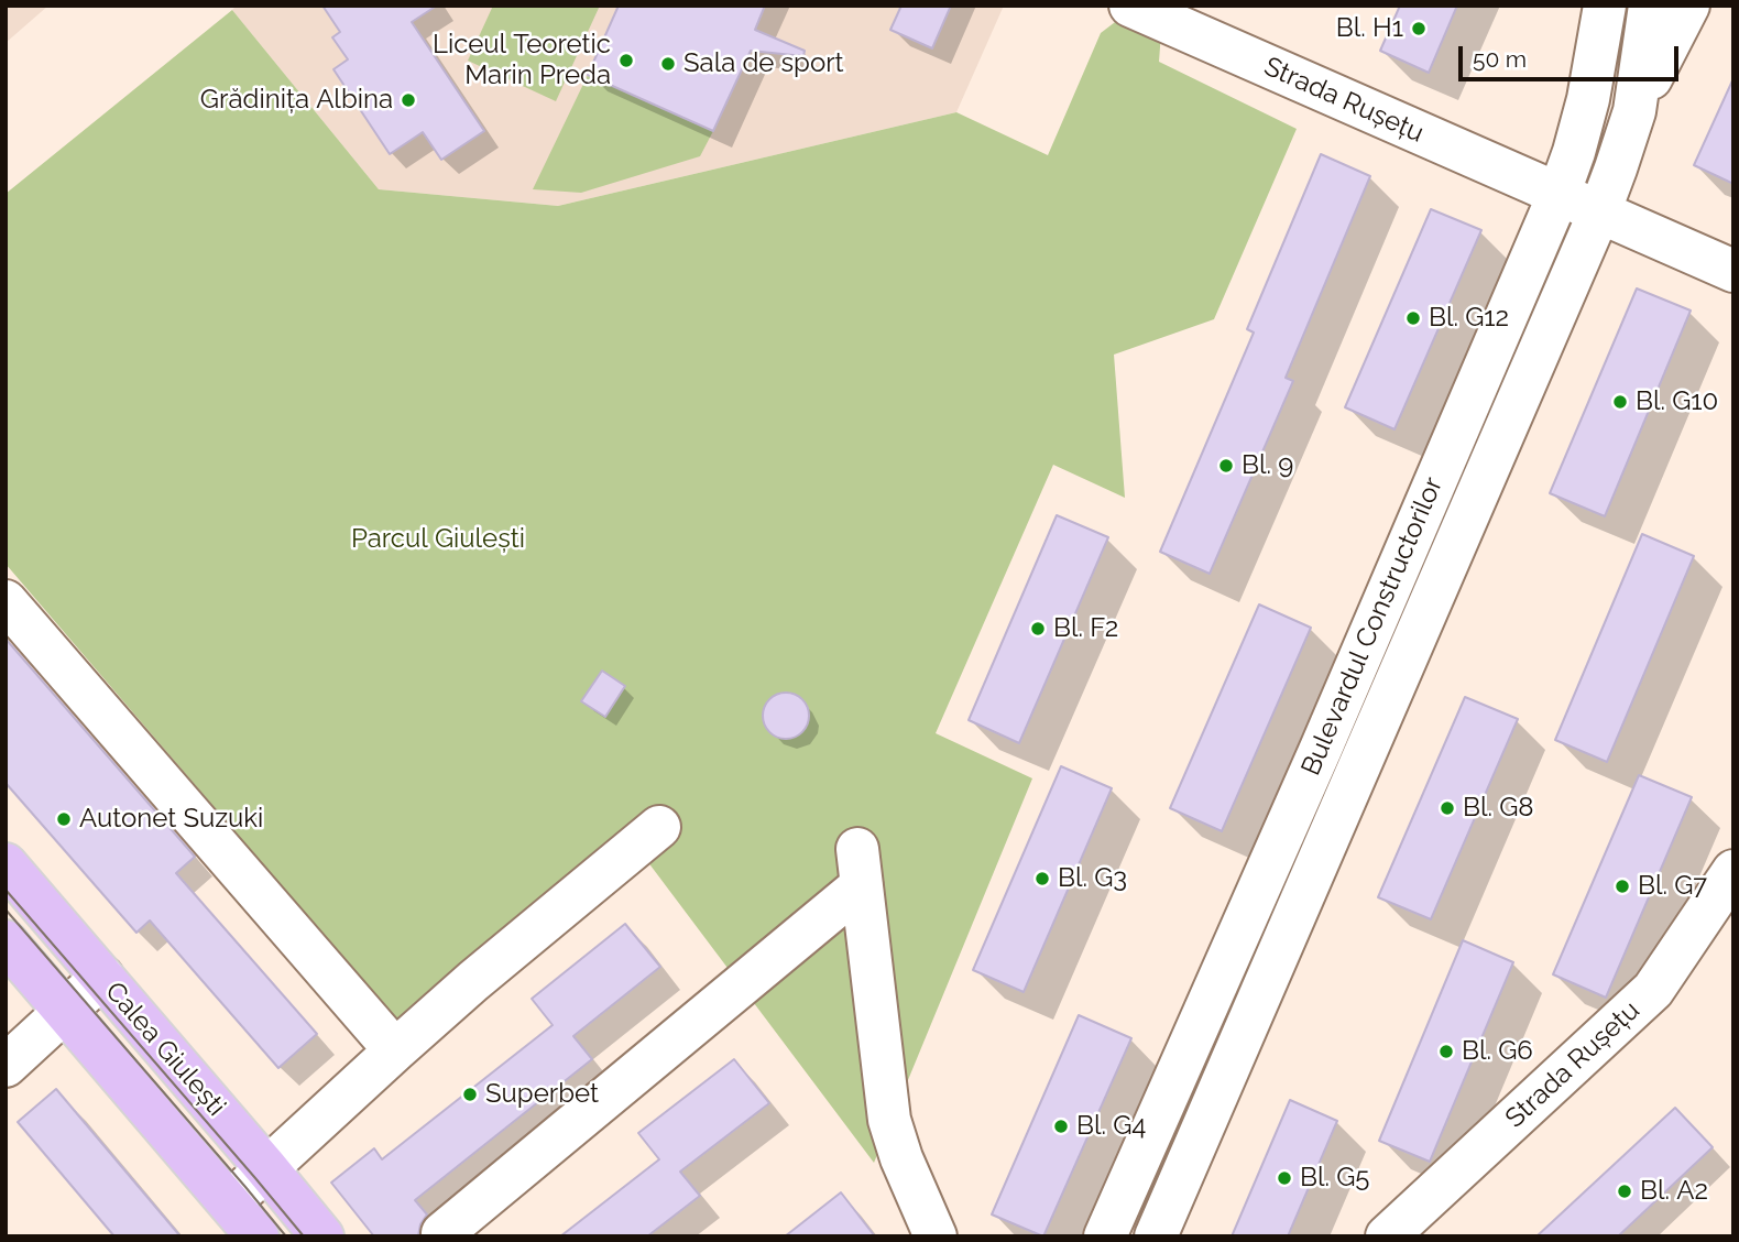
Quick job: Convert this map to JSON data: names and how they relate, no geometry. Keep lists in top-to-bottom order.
{
  "streets": {
    "main road": ["Calea Giulești"],
    "street": ["Strada Rușețu", "Bulevardul Constructorilor"]
  },
  "crossings": [
    ["Strada Rușețu", "Bulevardul Constructorilor"]
  ],
  "parks": ["Parcul Giulești"],
  "places": [
    "Bl. H1",
    "Liceul Teoretic Marin Preda",
    "Sala de sport",
    "Grădinița Albina",
    "Bl. G12",
    "Bl. G10",
    "Bl. 9",
    "Bl. F2",
    "Bl. G8",
    "Autonet Suzuki",
    "Bl. G3",
    "Bl. G7",
    "Bl. G6",
    "Superbet",
    "Bl. G4",
    "Bl. G5",
    "Bl. A2"
  ],
  "scale_bar": "50 m"
}
